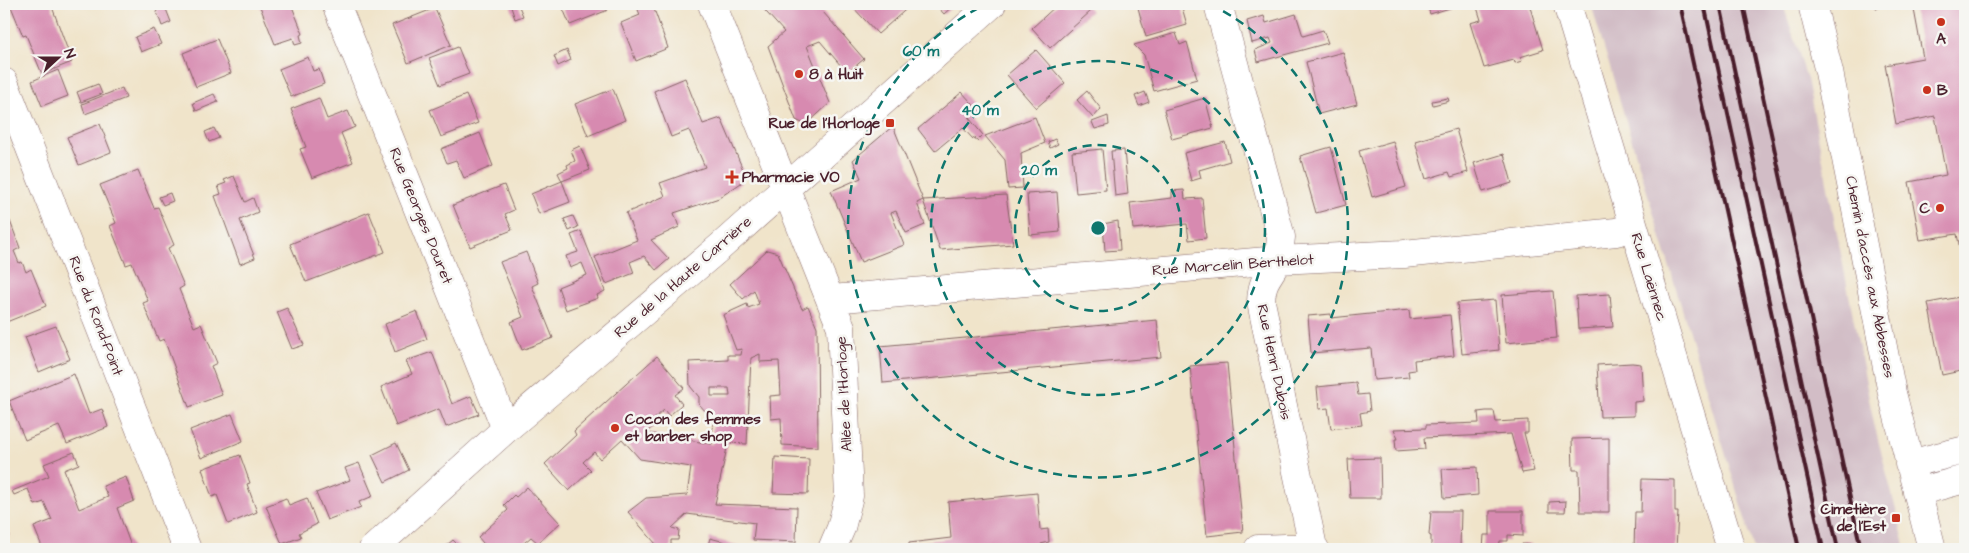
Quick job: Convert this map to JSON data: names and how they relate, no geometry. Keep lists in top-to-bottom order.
{
  "streets": {
    "street": [
      "Rue Georges Douret",
      "Rue Marcelin Berthelot",
      "Rue de la Haute Carrière",
      "Rue Laënnec",
      "Chemin d'accès aux Abbesses",
      "Rue du Rond-Point",
      "Rue Henri Dubois",
      "Allée de l'Horloge"
    ]
  },
  "crossings": [
    ["Rue Georges Douret", "Rue de la Haute Carrière"],
    ["Rue Marcelin Berthelot", "Rue Laënnec"],
    ["Rue Marcelin Berthelot", "Rue Henri Dubois"],
    ["Rue Marcelin Berthelot", "Allée de l'Horloge"],
    ["Rue de la Haute Carrière", "Allée de l'Horloge"]
  ],
  "places": {
    "other": [
      "A",
      "8 à Huit",
      "B",
      "C",
      "Cocon des femmes et barber shop"
    ],
    "transit": ["Rue de l'Horloge", "Cimetière de l'Est"],
    "health": ["Pharmacie VO"]
  },
  "north": "right",
  "rings": ["60 m", "40 m", "20 m"]
}
